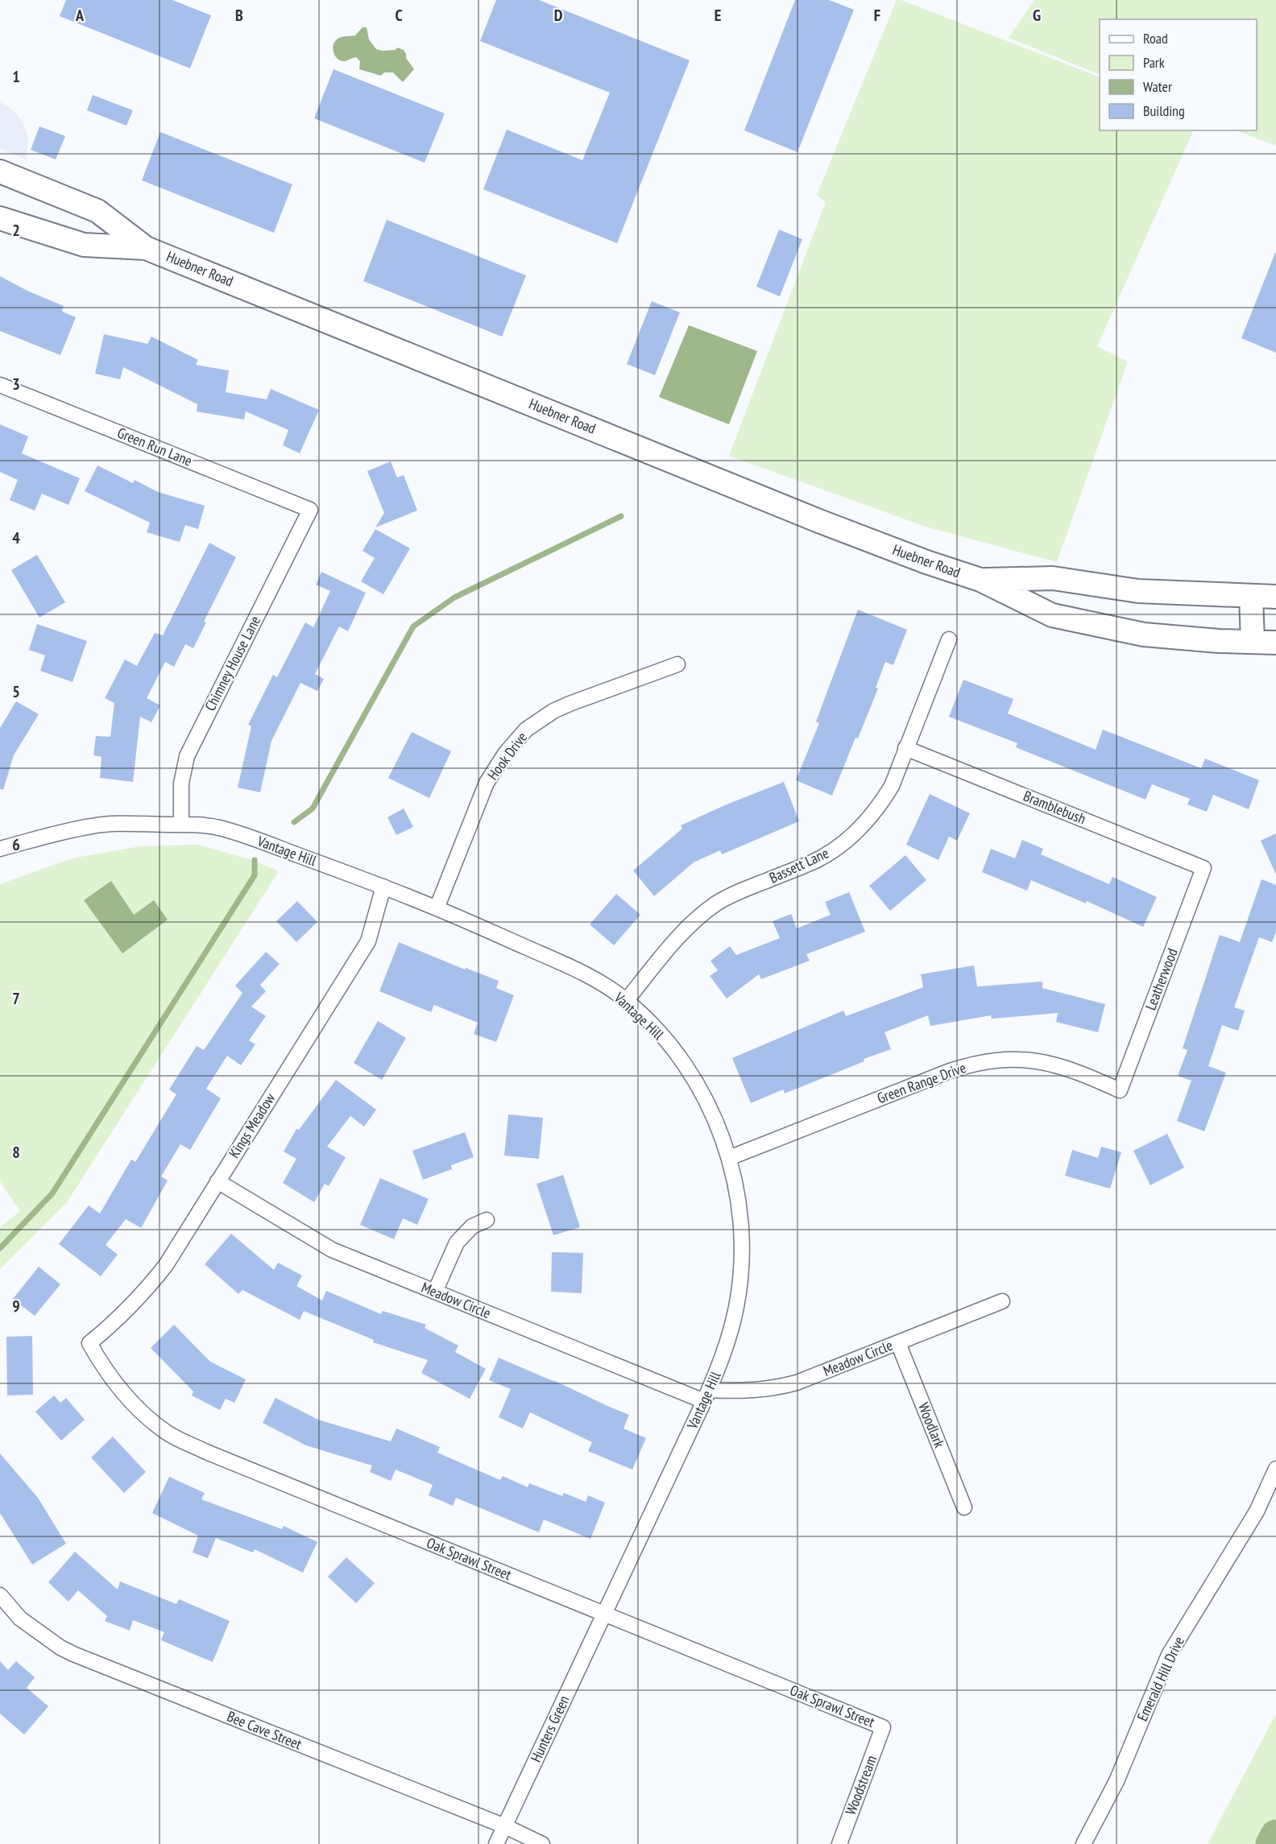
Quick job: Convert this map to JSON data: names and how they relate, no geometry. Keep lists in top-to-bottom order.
{
  "streets": {
    "main road": ["Huebner Road"],
    "street": [
      "Green Run Lane",
      "Chimney House Lane",
      "Hook Drive",
      "Bramblebush",
      "Vantage Hill",
      "Bassett Lane",
      "Leatherwood",
      "Green Range Drive",
      "Kings Meadow",
      "Meadow Circle",
      "Woodlark",
      "Oak Sprawl Street",
      "Emerald Hill Drive",
      "Hunters Green",
      "Bee Cave Street",
      "Woodstream"
    ]
  },
  "crossings": [
    ["Green Run Lane", "Chimney House Lane"],
    ["Chimney House Lane", "Vantage Hill"],
    ["Hook Drive", "Vantage Hill"],
    ["Bramblebush", "Bassett Lane"],
    ["Bramblebush", "Leatherwood"],
    ["Vantage Hill", "Bassett Lane"],
    ["Vantage Hill", "Green Range Drive"],
    ["Vantage Hill", "Kings Meadow"],
    ["Vantage Hill", "Meadow Circle"],
    ["Vantage Hill", "Oak Sprawl Street"],
    ["Vantage Hill", "Hunters Green"],
    ["Leatherwood", "Green Range Drive"],
    ["Kings Meadow", "Meadow Circle"],
    ["Kings Meadow", "Oak Sprawl Street"],
    ["Meadow Circle", "Woodlark"],
    ["Oak Sprawl Street", "Hunters Green"],
    ["Oak Sprawl Street", "Woodstream"],
    ["Hunters Green", "Bee Cave Street"]
  ],
  "legend": [
    "Road",
    "Park",
    "Water",
    "Building"
  ],
  "grid": {
    "columns": [
      "A",
      "B",
      "C",
      "D",
      "E",
      "F",
      "G"
    ],
    "rows": [
      "1",
      "2",
      "3",
      "4",
      "5",
      "6",
      "7",
      "8",
      "9"
    ]
  }
}
